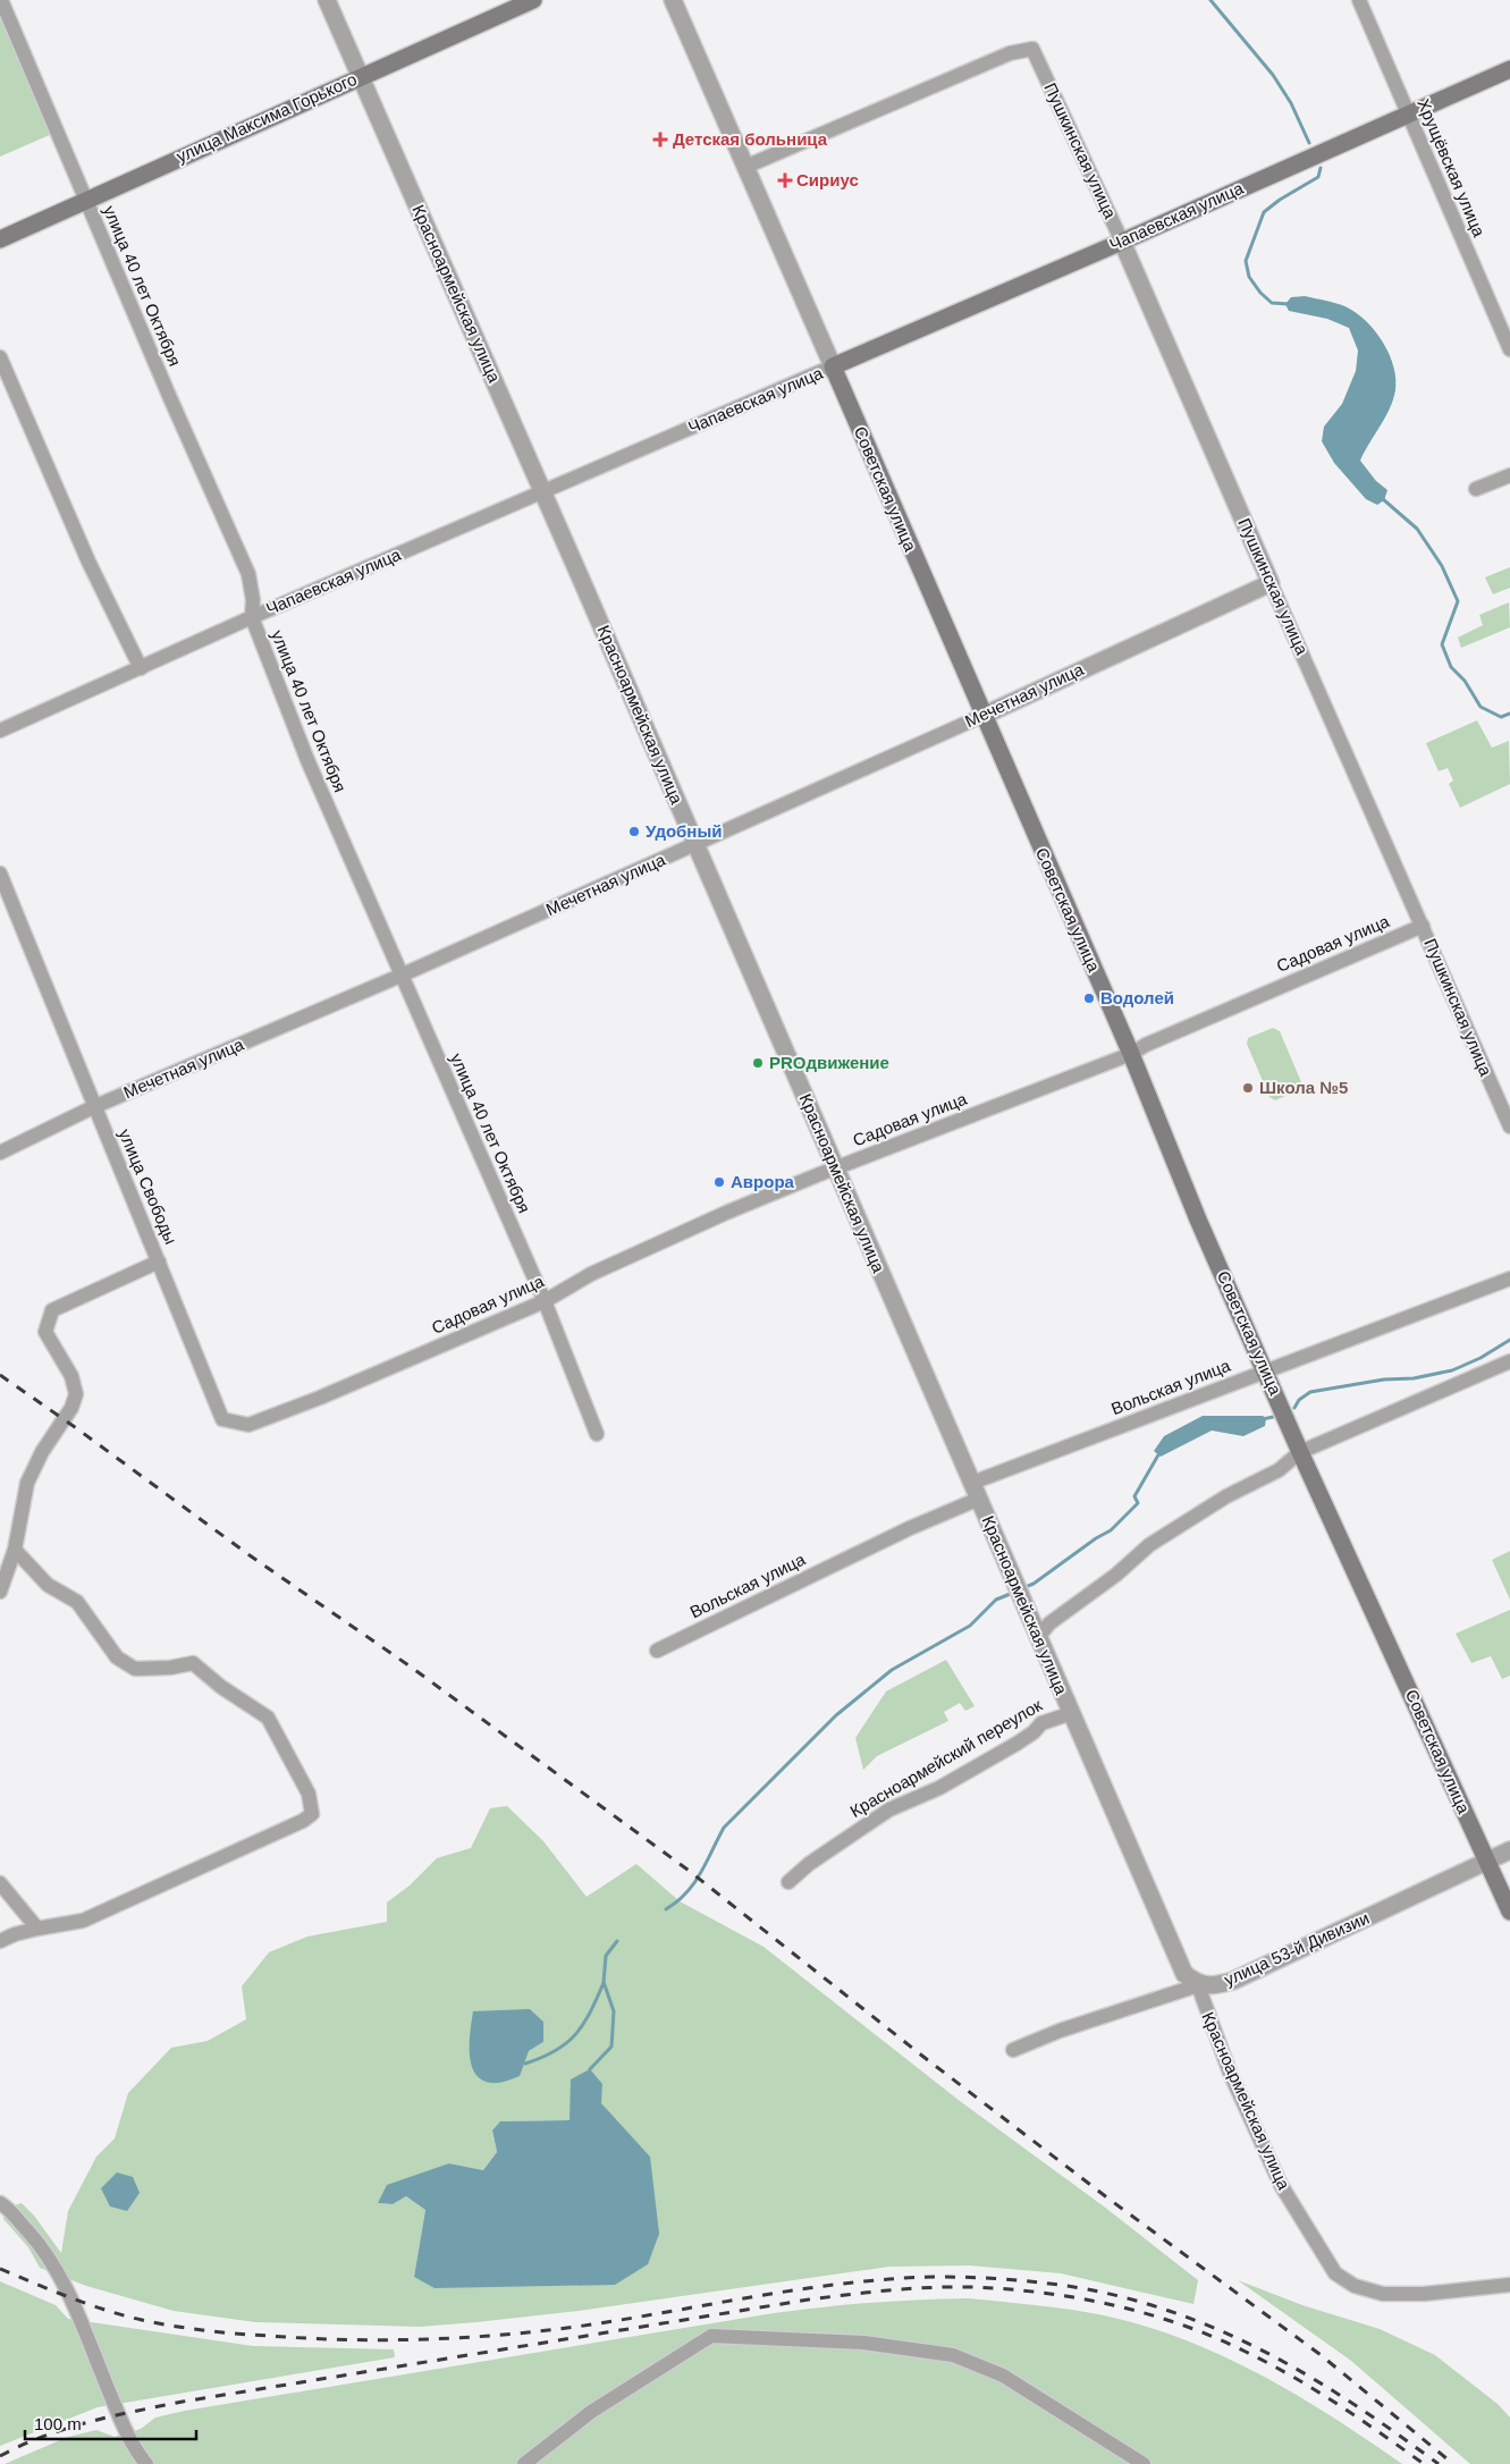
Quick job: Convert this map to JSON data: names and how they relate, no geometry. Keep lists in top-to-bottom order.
{
  "streets": {
    "main road": ["улица Максима Горького", "Чапаевская улица", "Советская улица"],
    "street": [
      "Пушкинская улица",
      "Хрущёвская улица",
      "улица 40 лет Октября",
      "Красноармейская улица",
      "Мечетная улица",
      "Садовая улица",
      "улица Свободы",
      "Вольская улица",
      "Красноармейский переулок",
      "улица 53-й Дивизии"
    ]
  },
  "crossings": [
    ["улица Максима Горького", "улица 40 лет Октября"],
    ["улица Максима Горького", "Красноармейская улица"],
    ["Пушкинская улица", "Чапаевская улица"],
    ["Пушкинская улица", "Советская улица"],
    ["Пушкинская улица", "Мечетная улица"],
    ["Пушкинская улица", "Садовая улица"],
    ["Хрущёвская улица", "Чапаевская улица"],
    ["Чапаевская улица", "улица 40 лет Октября"],
    ["Чапаевская улица", "Красноармейская улица"],
    ["Чапаевская улица", "Советская улица"],
    ["улица 40 лет Октября", "Мечетная улица"],
    ["улица 40 лет Октября", "Садовая улица"],
    ["Красноармейская улица", "Мечетная улица"],
    ["Красноармейская улица", "Садовая улица"],
    ["Красноармейская улица", "Вольская улица"],
    ["Красноармейская улица", "Красноармейский переулок"],
    ["Красноармейская улица", "улица 53-й Дивизии"],
    ["Советская улица", "Мечетная улица"],
    ["Советская улица", "Садовая улица"],
    ["Советская улица", "Вольская улица"],
    ["Советская улица", "улица 53-й Дивизии"],
    ["Мечетная улица", "улица Свободы"],
    ["Садовая улица", "улица Свободы"]
  ],
  "places": {
    "health": ["Детская больница", "Сириус"],
    "other": [
      "Удобный",
      "Водолей",
      "PROдвижение",
      "Школа №5",
      "Аврора"
    ]
  },
  "scale_bar": "100 m"
}
